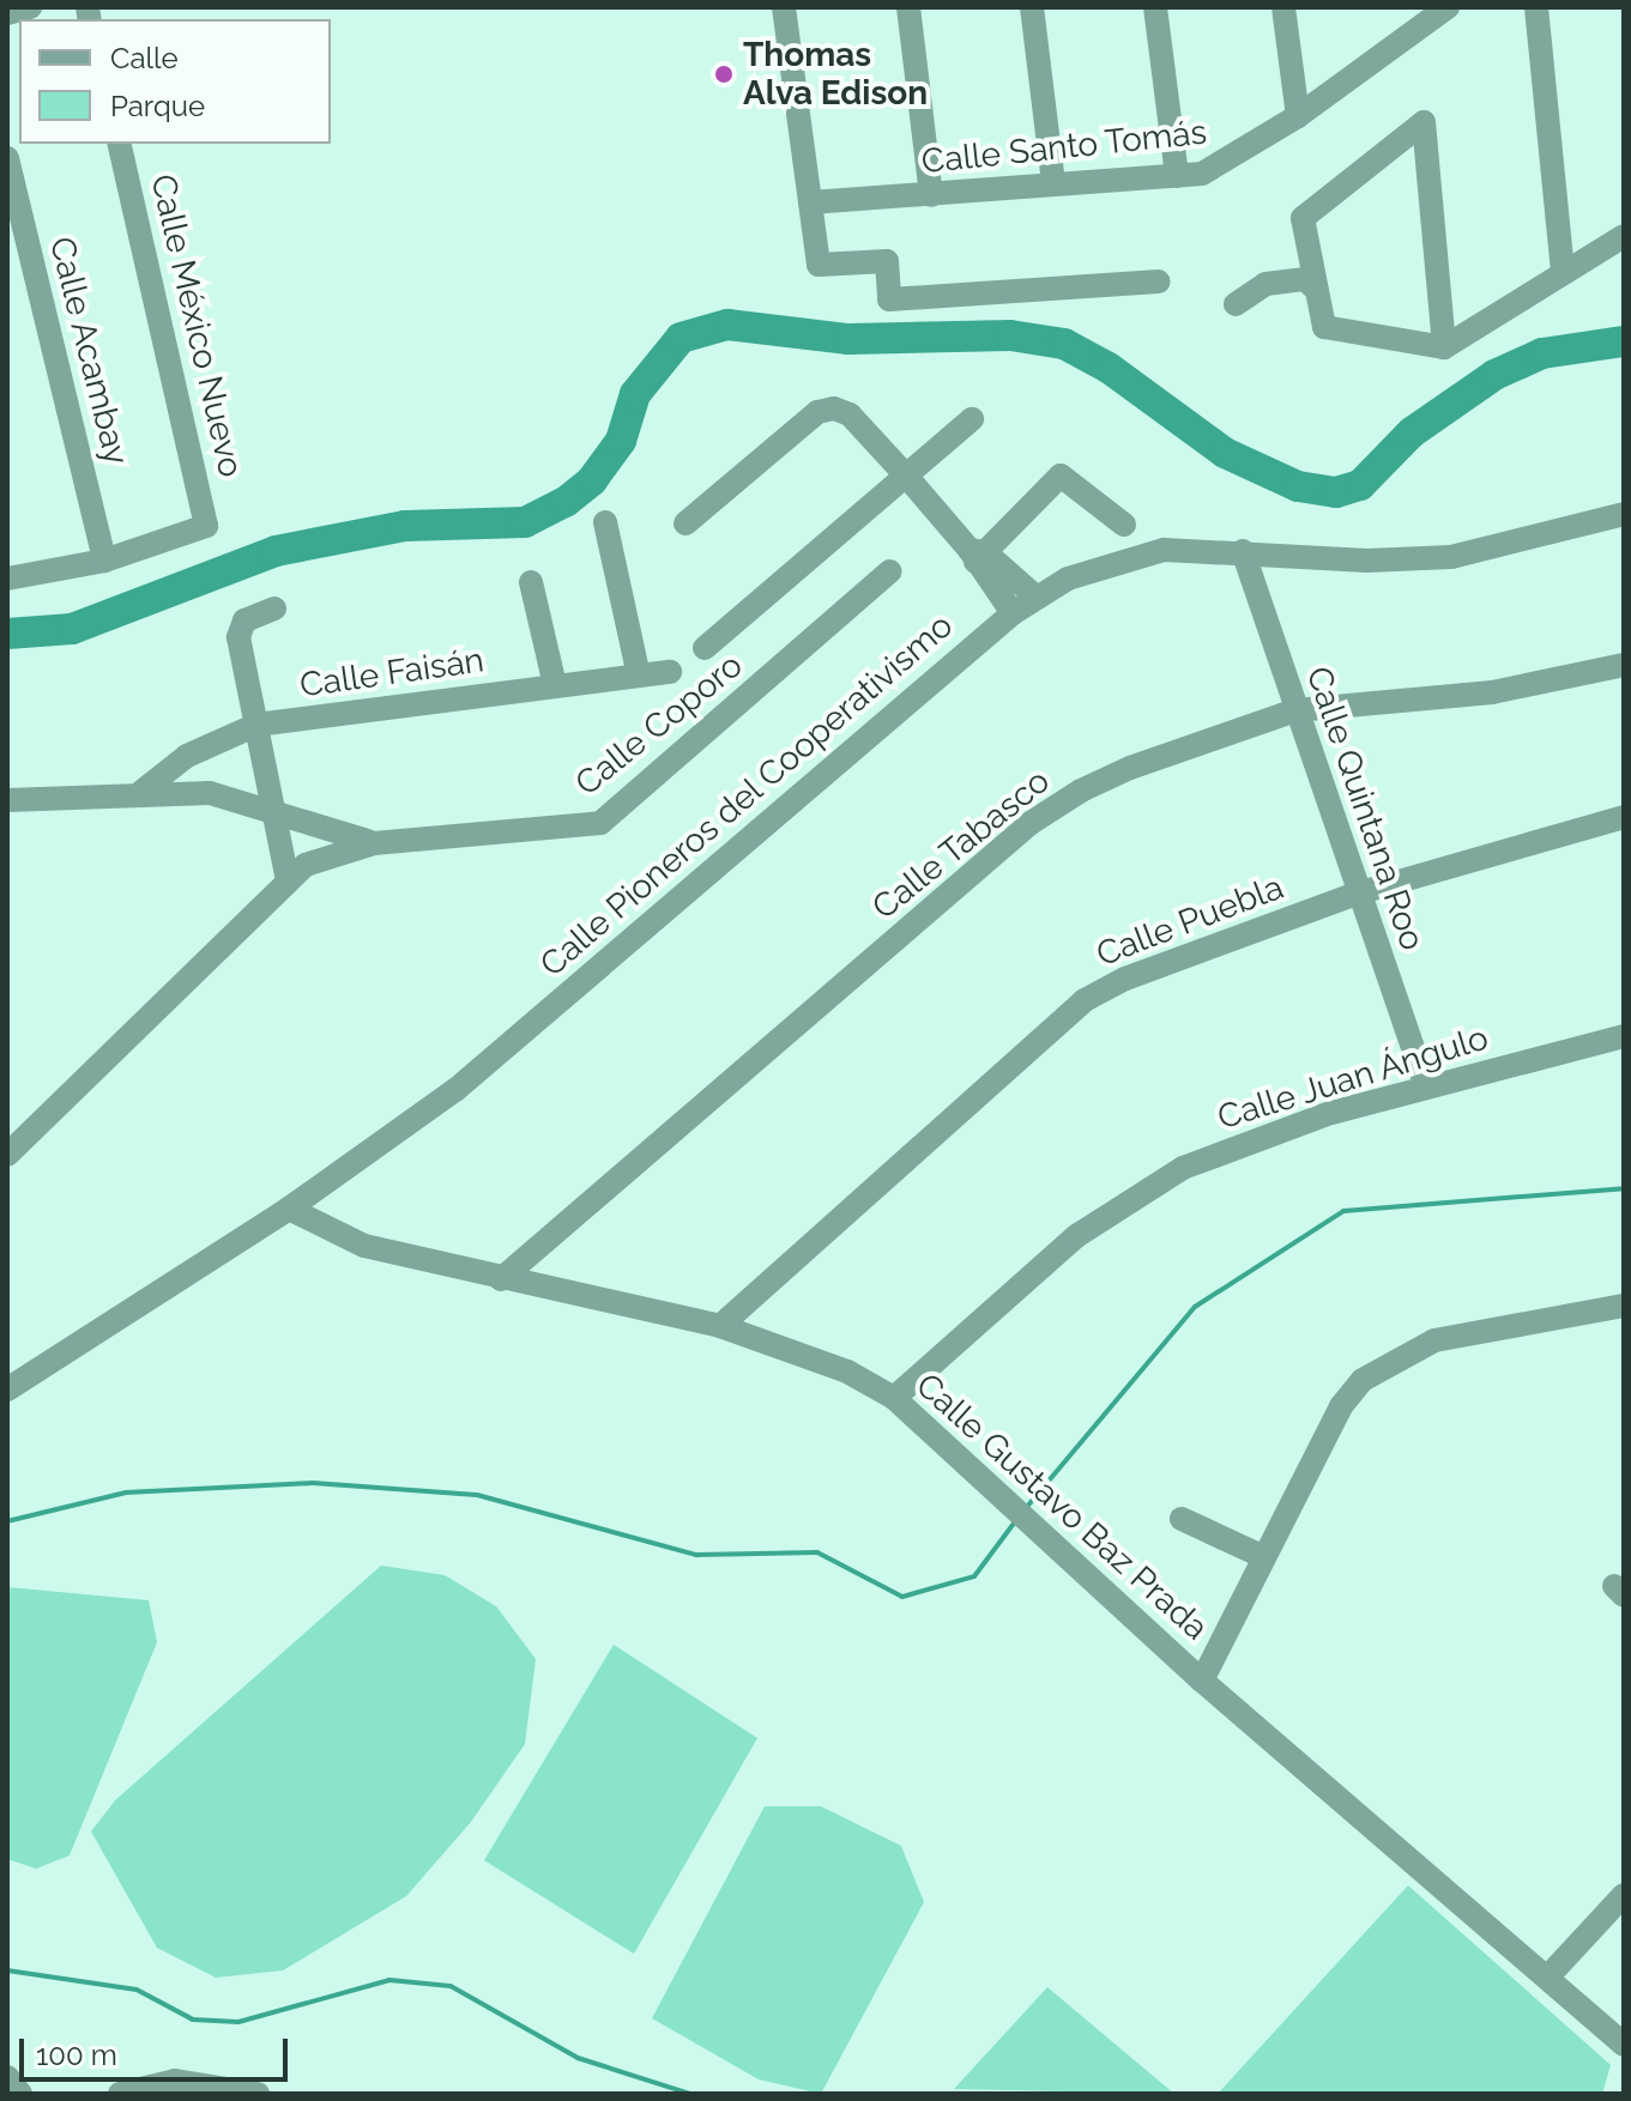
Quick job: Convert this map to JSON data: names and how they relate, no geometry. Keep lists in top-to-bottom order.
{
  "streets": {
    "street": [
      "Calle Santo Tomás",
      "Calle México Nuevo",
      "Calle Acambay",
      "Calle Faisán",
      "Calle Coporo",
      "Calle Pioneros del Cooperativismo",
      "Calle Quintana Roo",
      "Calle Tabasco",
      "Calle Puebla",
      "Calle Juan Ángulo",
      "Calle Gustavo Baz Prada"
    ]
  },
  "crossings": [
    ["Calle México Nuevo", "Calle Acambay"],
    ["Calle Faisán", "Calle Coporo"],
    ["Calle Pioneros del Cooperativismo", "Calle Quintana Roo"],
    ["Calle Pioneros del Cooperativismo", "Calle Gustavo Baz Prada"],
    ["Calle Quintana Roo", "Calle Tabasco"],
    ["Calle Quintana Roo", "Calle Puebla"],
    ["Calle Quintana Roo", "Calle Juan Ángulo"],
    ["Calle Tabasco", "Calle Gustavo Baz Prada"],
    ["Calle Puebla", "Calle Gustavo Baz Prada"],
    ["Calle Juan Ángulo", "Calle Gustavo Baz Prada"]
  ],
  "places": ["Thomas Alva Edison"],
  "legend": ["Calle", "Parque"],
  "scale_bar": "100 m"
}
